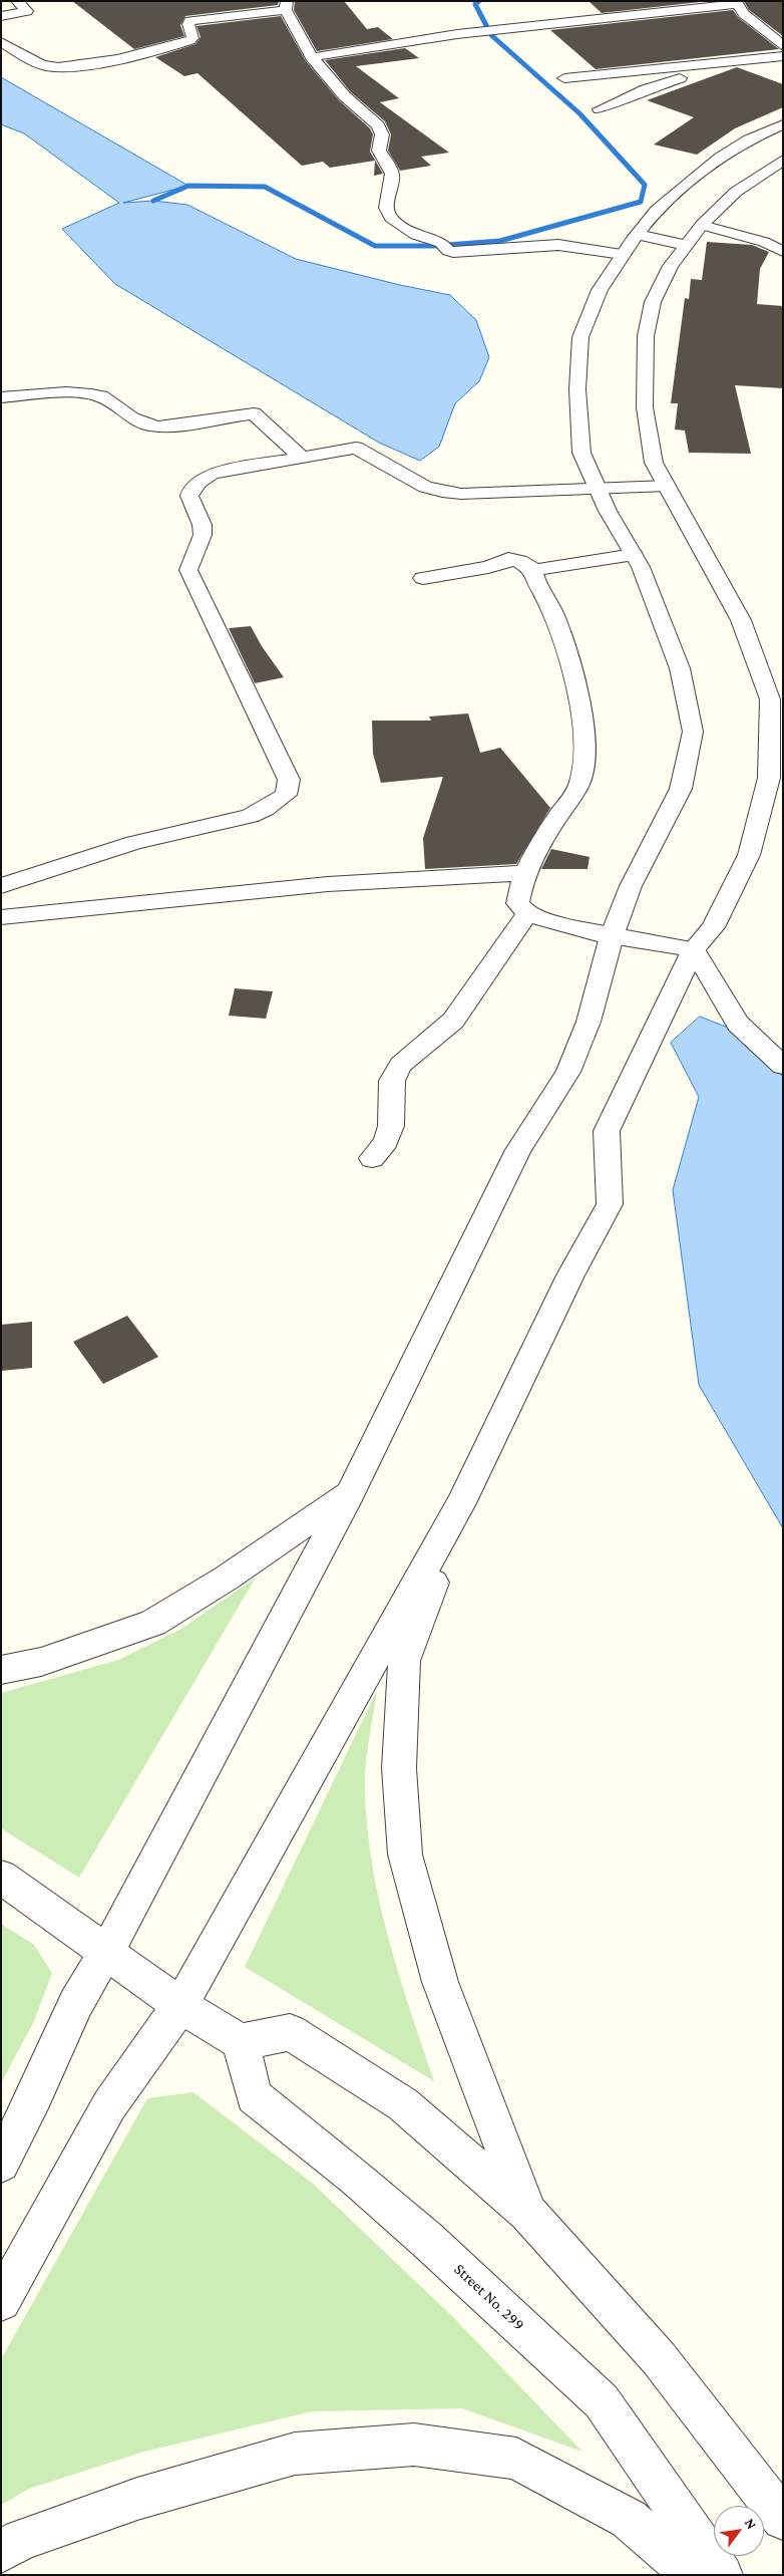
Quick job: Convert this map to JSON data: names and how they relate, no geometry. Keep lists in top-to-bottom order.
{
  "streets": {
    "street": ["Street No. 299"]
  },
  "north": "top right"
}
